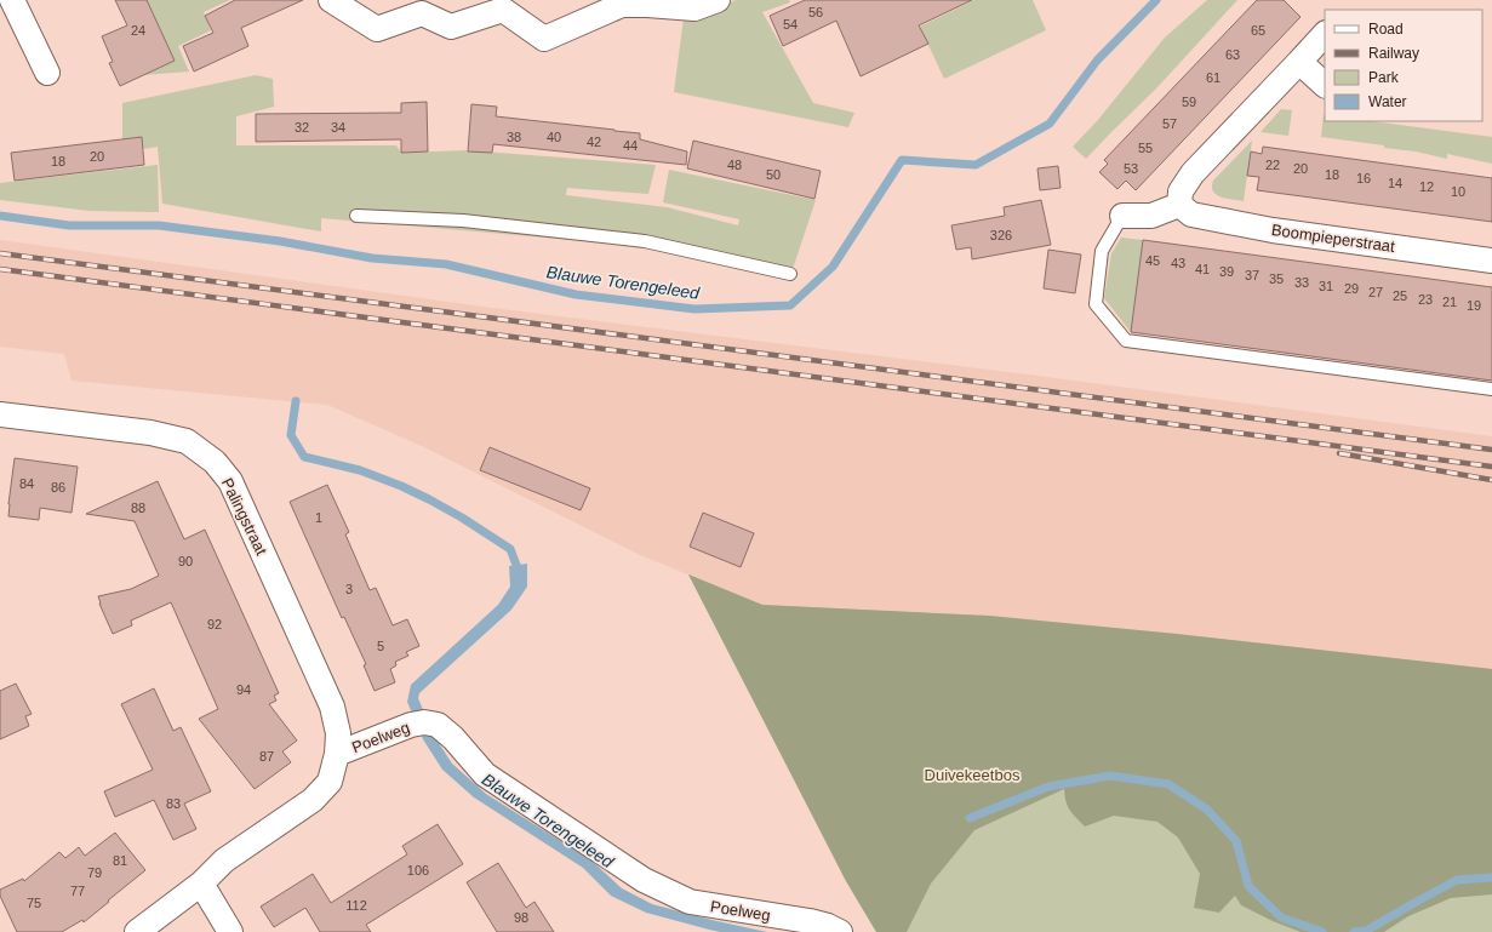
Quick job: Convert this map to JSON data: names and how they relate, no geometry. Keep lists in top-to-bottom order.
{
  "streets": {
    "street": ["Boompieperstraat", "Palingstraat", "Poelweg"]
  },
  "crossings": [
    ["Palingstraat", "Poelweg"]
  ],
  "water": ["Blauwe Torengeleed"],
  "parks": ["Duivekeetbos"],
  "house_numbers": [
    "56",
    "54",
    "24",
    "65",
    "63",
    "61",
    "59",
    "57",
    "32",
    "34",
    "38",
    "40",
    "42",
    "44",
    "55",
    "20",
    "18",
    "48",
    "22",
    "53",
    "20",
    "50",
    "18",
    "16",
    "14",
    "12",
    "10",
    "326",
    "45",
    "43",
    "41",
    "39",
    "37",
    "35",
    "33",
    "31",
    "29",
    "27",
    "25",
    "23",
    "21",
    "19",
    "84",
    "86",
    "88",
    "1",
    "90",
    "3",
    "92",
    "5",
    "94",
    "87",
    "83",
    "81",
    "106",
    "79",
    "77",
    "75",
    "112",
    "98"
  ],
  "legend": [
    "Road",
    "Railway",
    "Park",
    "Water"
  ]
}
